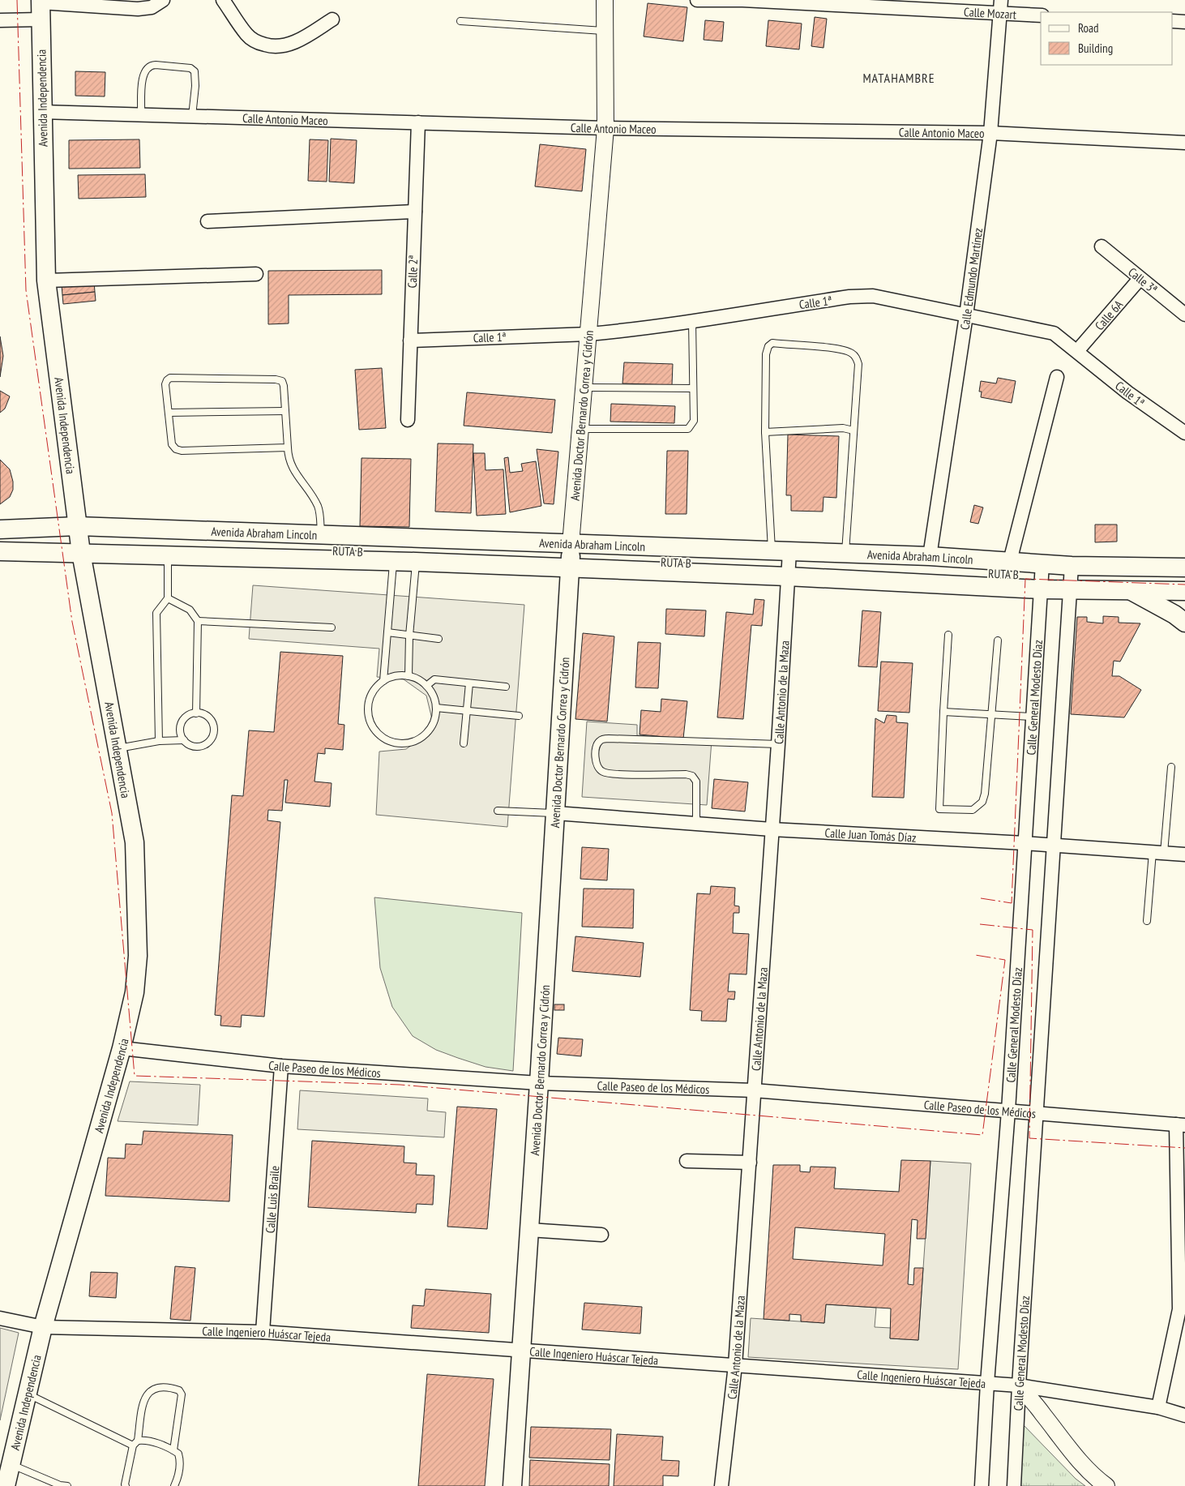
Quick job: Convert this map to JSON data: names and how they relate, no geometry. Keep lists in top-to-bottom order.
{
  "streets": {
    "main road": ["Avenida Independencia", "Avenida Doctor Bernardo Correa y Cidrón", "Avenida Abraham Lincoln"],
    "street": [
      "Calle Mozart",
      "Calle Antonio Maceo",
      "Calle 2ª",
      "Calle Edmundo Martínez",
      "Calle 3ª",
      "Calle 1ª",
      "Calle 6A",
      "Calle Antonio de la Maza",
      "Calle General Modesto Díaz",
      "Calle Juan Tomás Díaz",
      "Calle Paseo de los Médicos",
      "Calle Luis Braile",
      "Calle Ingeniero Huáscar Tejeda"
    ],
    "lane": ["RUTA B"]
  },
  "crossings": [
    ["Calle Mozart", "Calle Edmundo Martínez"],
    ["Avenida Independencia", "Calle Antonio Maceo"],
    ["Avenida Independencia", "Avenida Abraham Lincoln"],
    ["Avenida Independencia", "RUTA B"],
    ["Avenida Independencia", "Calle Paseo de los Médicos"],
    ["Avenida Independencia", "Calle Ingeniero Huáscar Tejeda"],
    ["Calle Antonio Maceo", "Calle 2ª"],
    ["Calle Antonio Maceo", "Calle Edmundo Martínez"],
    ["Calle Antonio Maceo", "Avenida Doctor Bernardo Correa y Cidrón"],
    ["Calle 2ª", "Calle 1ª"],
    ["Calle Edmundo Martínez", "Calle 1ª"],
    ["Calle Edmundo Martínez", "Avenida Abraham Lincoln"],
    ["Calle 3ª", "Calle 6A"],
    ["Calle 1ª", "Calle 6A"],
    ["Calle 1ª", "Avenida Doctor Bernardo Correa y Cidrón"],
    ["Avenida Doctor Bernardo Correa y Cidrón", "Avenida Abraham Lincoln"],
    ["Avenida Doctor Bernardo Correa y Cidrón", "Calle Juan Tomás Díaz"],
    ["Avenida Doctor Bernardo Correa y Cidrón", "Calle Paseo de los Médicos"],
    ["Avenida Doctor Bernardo Correa y Cidrón", "Calle Ingeniero Huáscar Tejeda"],
    ["Avenida Abraham Lincoln", "RUTA B"],
    ["Avenida Abraham Lincoln", "Calle Antonio de la Maza"],
    ["Avenida Abraham Lincoln", "Calle General Modesto Díaz"],
    ["Calle Antonio de la Maza", "Calle Juan Tomás Díaz"],
    ["Calle Antonio de la Maza", "Calle Paseo de los Médicos"],
    ["Calle Antonio de la Maza", "Calle Ingeniero Huáscar Tejeda"],
    ["Calle General Modesto Díaz", "Calle Juan Tomás Díaz"],
    ["Calle General Modesto Díaz", "Calle Paseo de los Médicos"],
    ["Calle General Modesto Díaz", "Calle Ingeniero Huáscar Tejeda"],
    ["Calle Paseo de los Médicos", "Calle Luis Braile"],
    ["Calle Luis Braile", "Calle Ingeniero Huáscar Tejeda"]
  ],
  "districts": ["MATAHAMBRE"],
  "legend": ["Road", "Building"]
}
